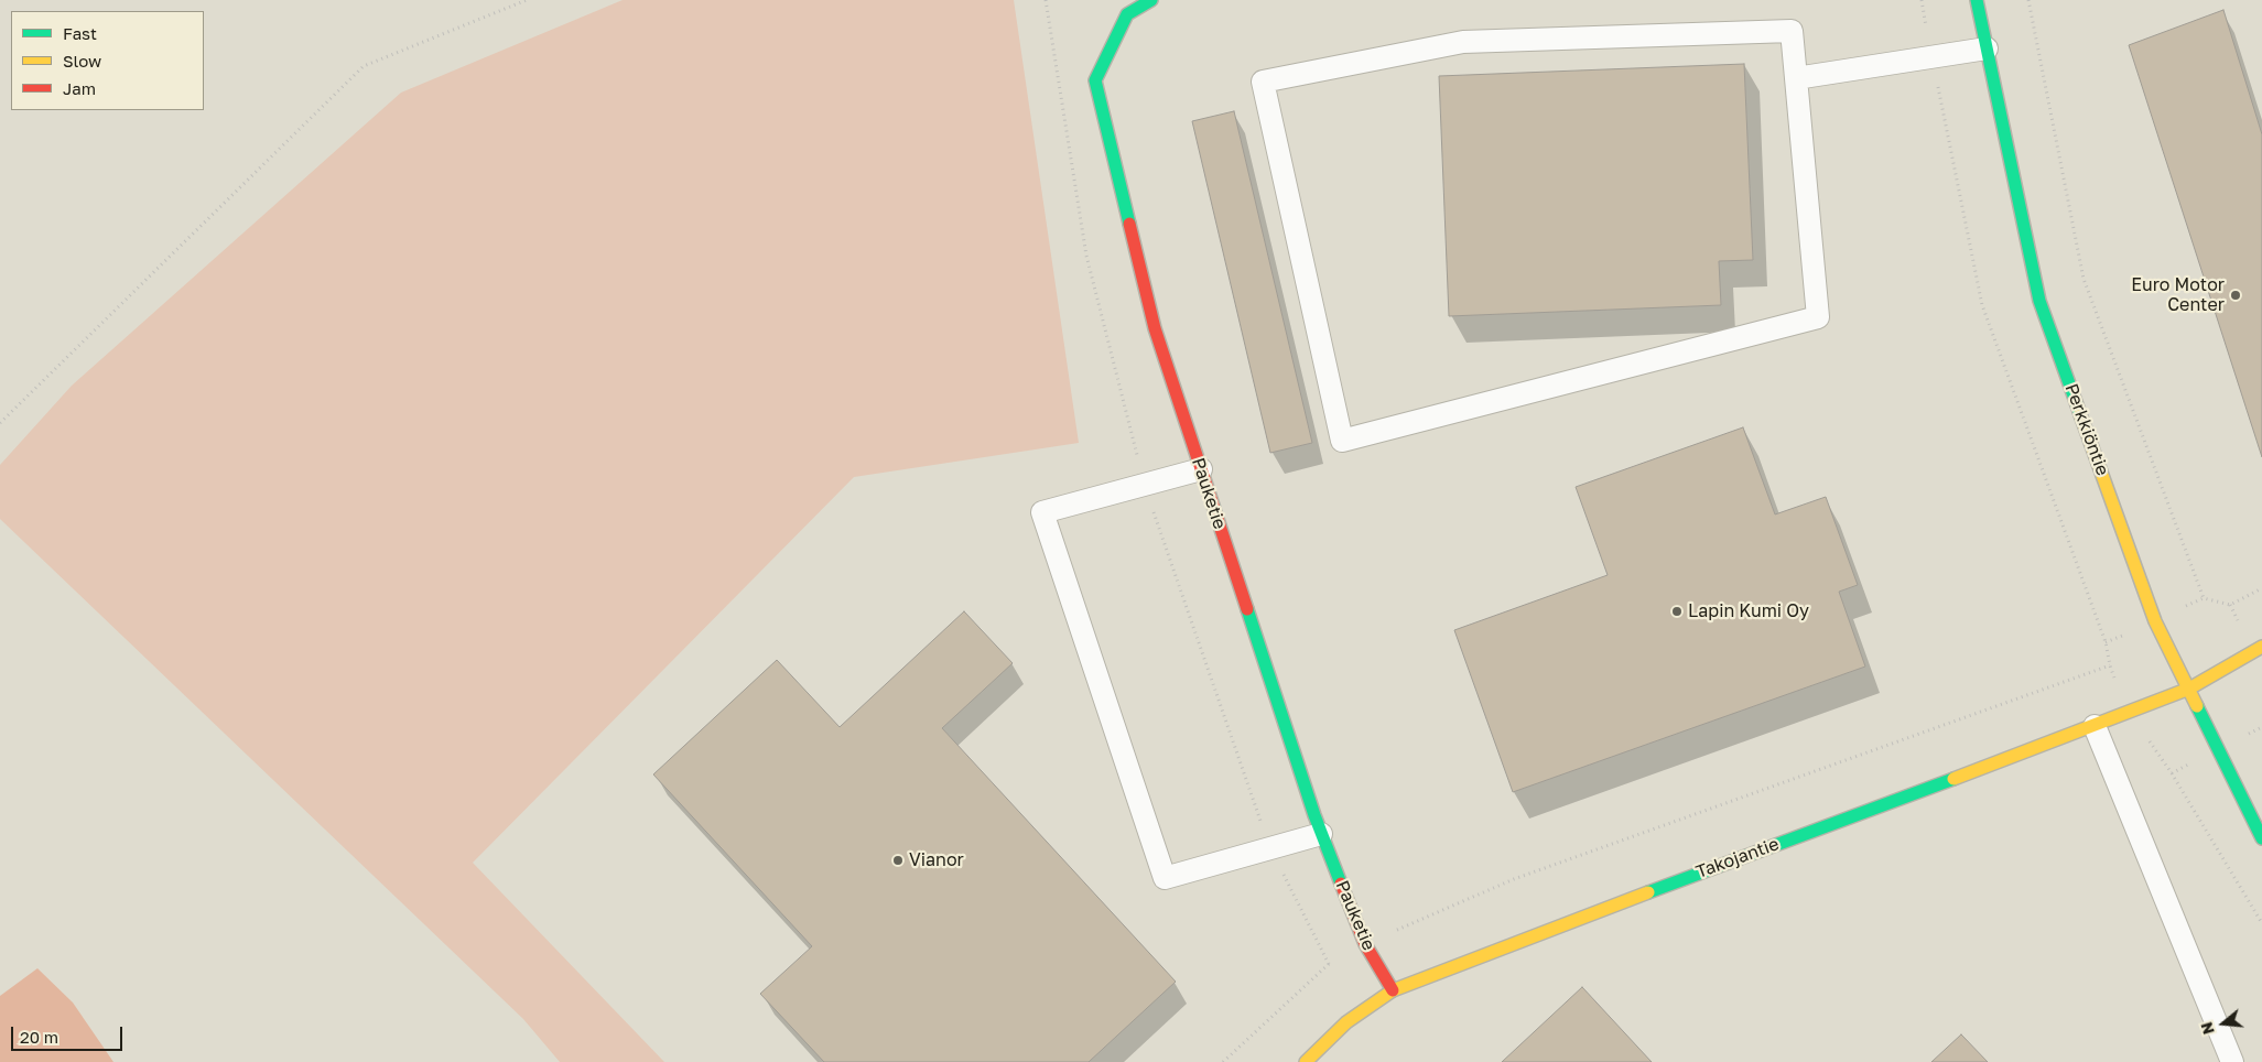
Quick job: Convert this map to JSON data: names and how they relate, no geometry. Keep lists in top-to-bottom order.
{
  "streets": {
    "street": ["Perkkiöntie", "Pauketie", "Takojantie"]
  },
  "crossings": [
    ["Perkkiöntie", "Takojantie"],
    ["Pauketie", "Takojantie"]
  ],
  "places": ["Euro Motor Center", "Lapin Kumi Oy", "Vianor"],
  "legend": ["Fast", "Slow", "Jam"],
  "scale_bar": "20 m",
  "north": "left"
}
